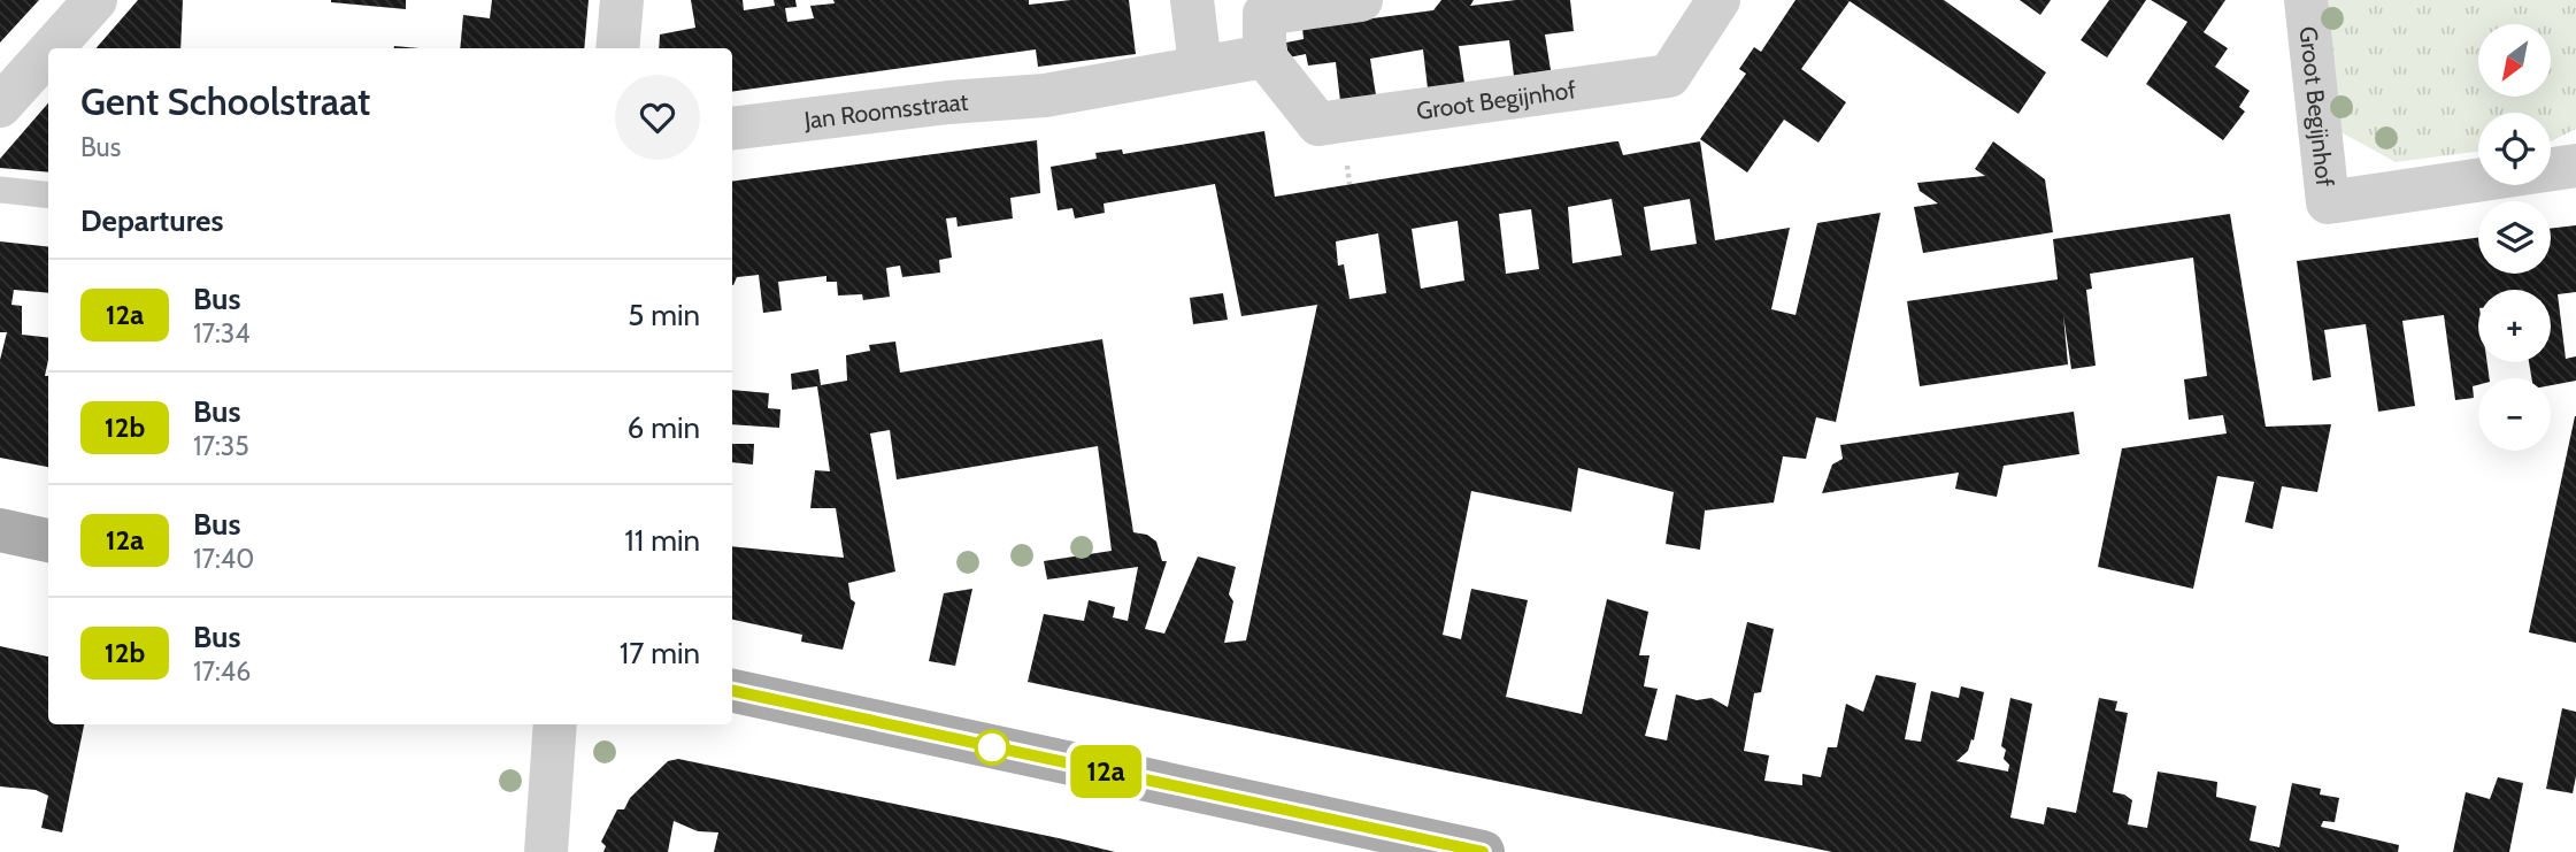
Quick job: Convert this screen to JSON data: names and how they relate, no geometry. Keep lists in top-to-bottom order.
{
  "streets": {
    "street": ["Groot Begijnhof", "Jan Roomsstraat"]
  },
  "lines": ["bus line 12a"],
  "north": "bottom left",
  "page": {
    "on_map": "12a",
    "map_buttons": ["+", "−"],
    "heading": [
      ["Gent Schoolstraat", "Bus"],
      "Departures"
    ],
    "list": [
      {
        "mark": "12a",
        "name": "Bus",
        "note": "17:34",
        "value": "5 min"
      },
      {
        "mark": "12b",
        "name": "Bus",
        "note": "17:35",
        "value": "6 min"
      },
      {
        "mark": "12a",
        "name": "Bus",
        "note": "17:40",
        "value": "11 min"
      },
      {
        "mark": "12b",
        "name": "Bus",
        "note": "17:46",
        "value": "17 min"
      }
    ]
  }
}
